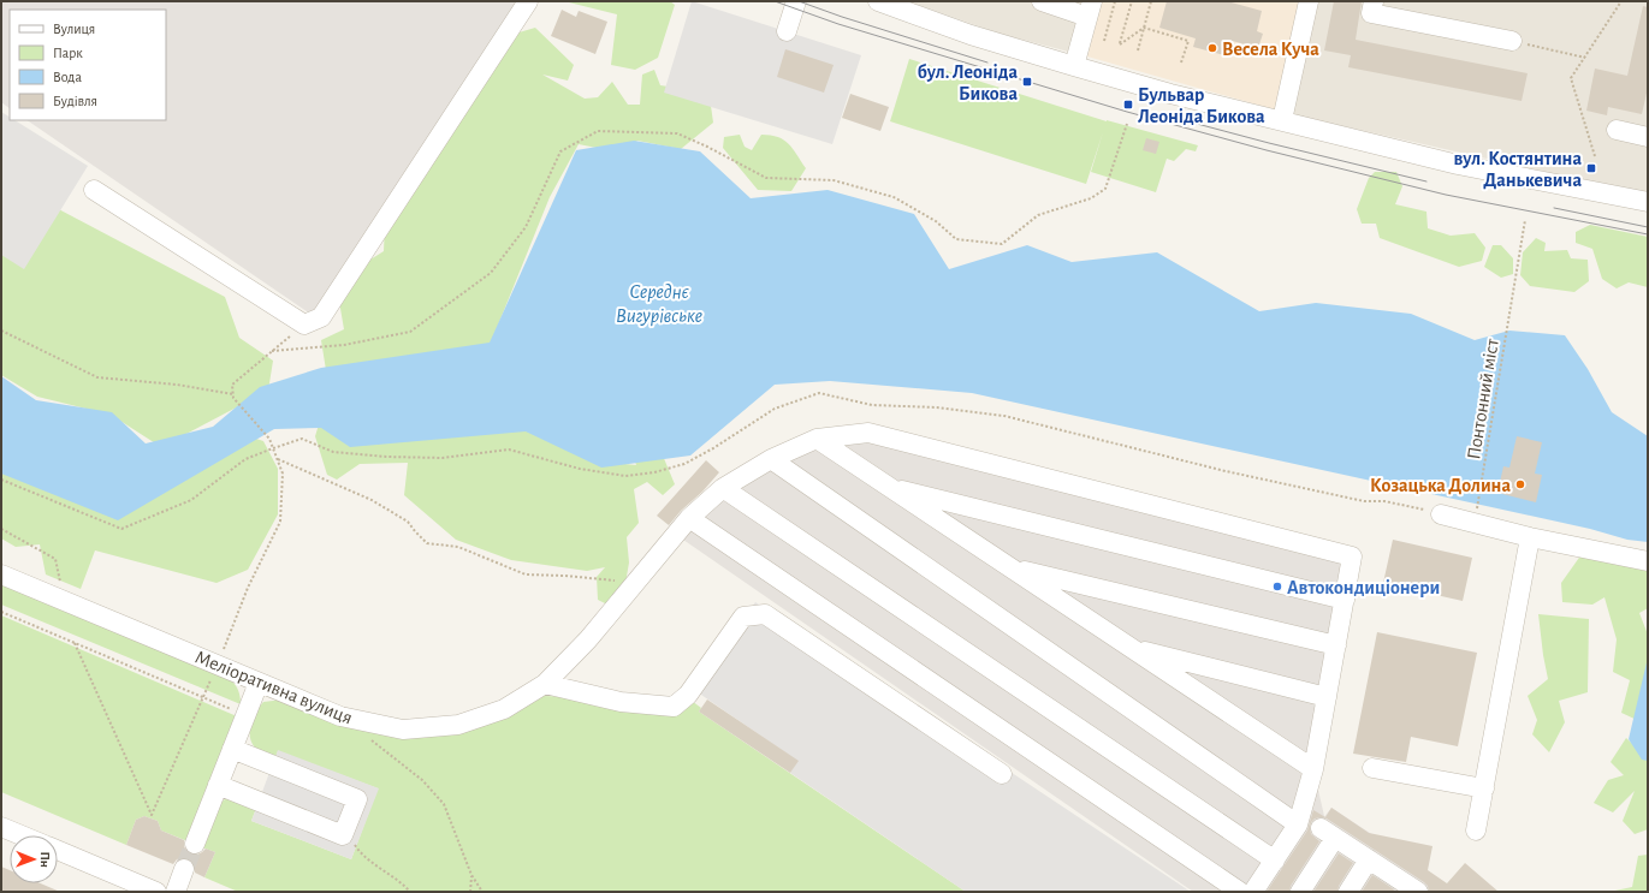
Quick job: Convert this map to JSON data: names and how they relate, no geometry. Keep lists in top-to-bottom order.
{
  "streets": {
    "street": ["Меліоративна вулиця"],
    "path": ["Понтонний міст"]
  },
  "water": ["Середнє Вигурівське"],
  "places": {
    "other": ["Весела Куча", "Козацька Долина", "Автокондиціонери"],
    "transit": ["бул. Леоніда Бикова", "Бульвар Леоніда Бикова", "вул. Костянтина Данькевича"]
  },
  "legend": [
    "Вулиця",
    "Парк",
    "Вода",
    "Будівля"
  ],
  "north": "right"
}
